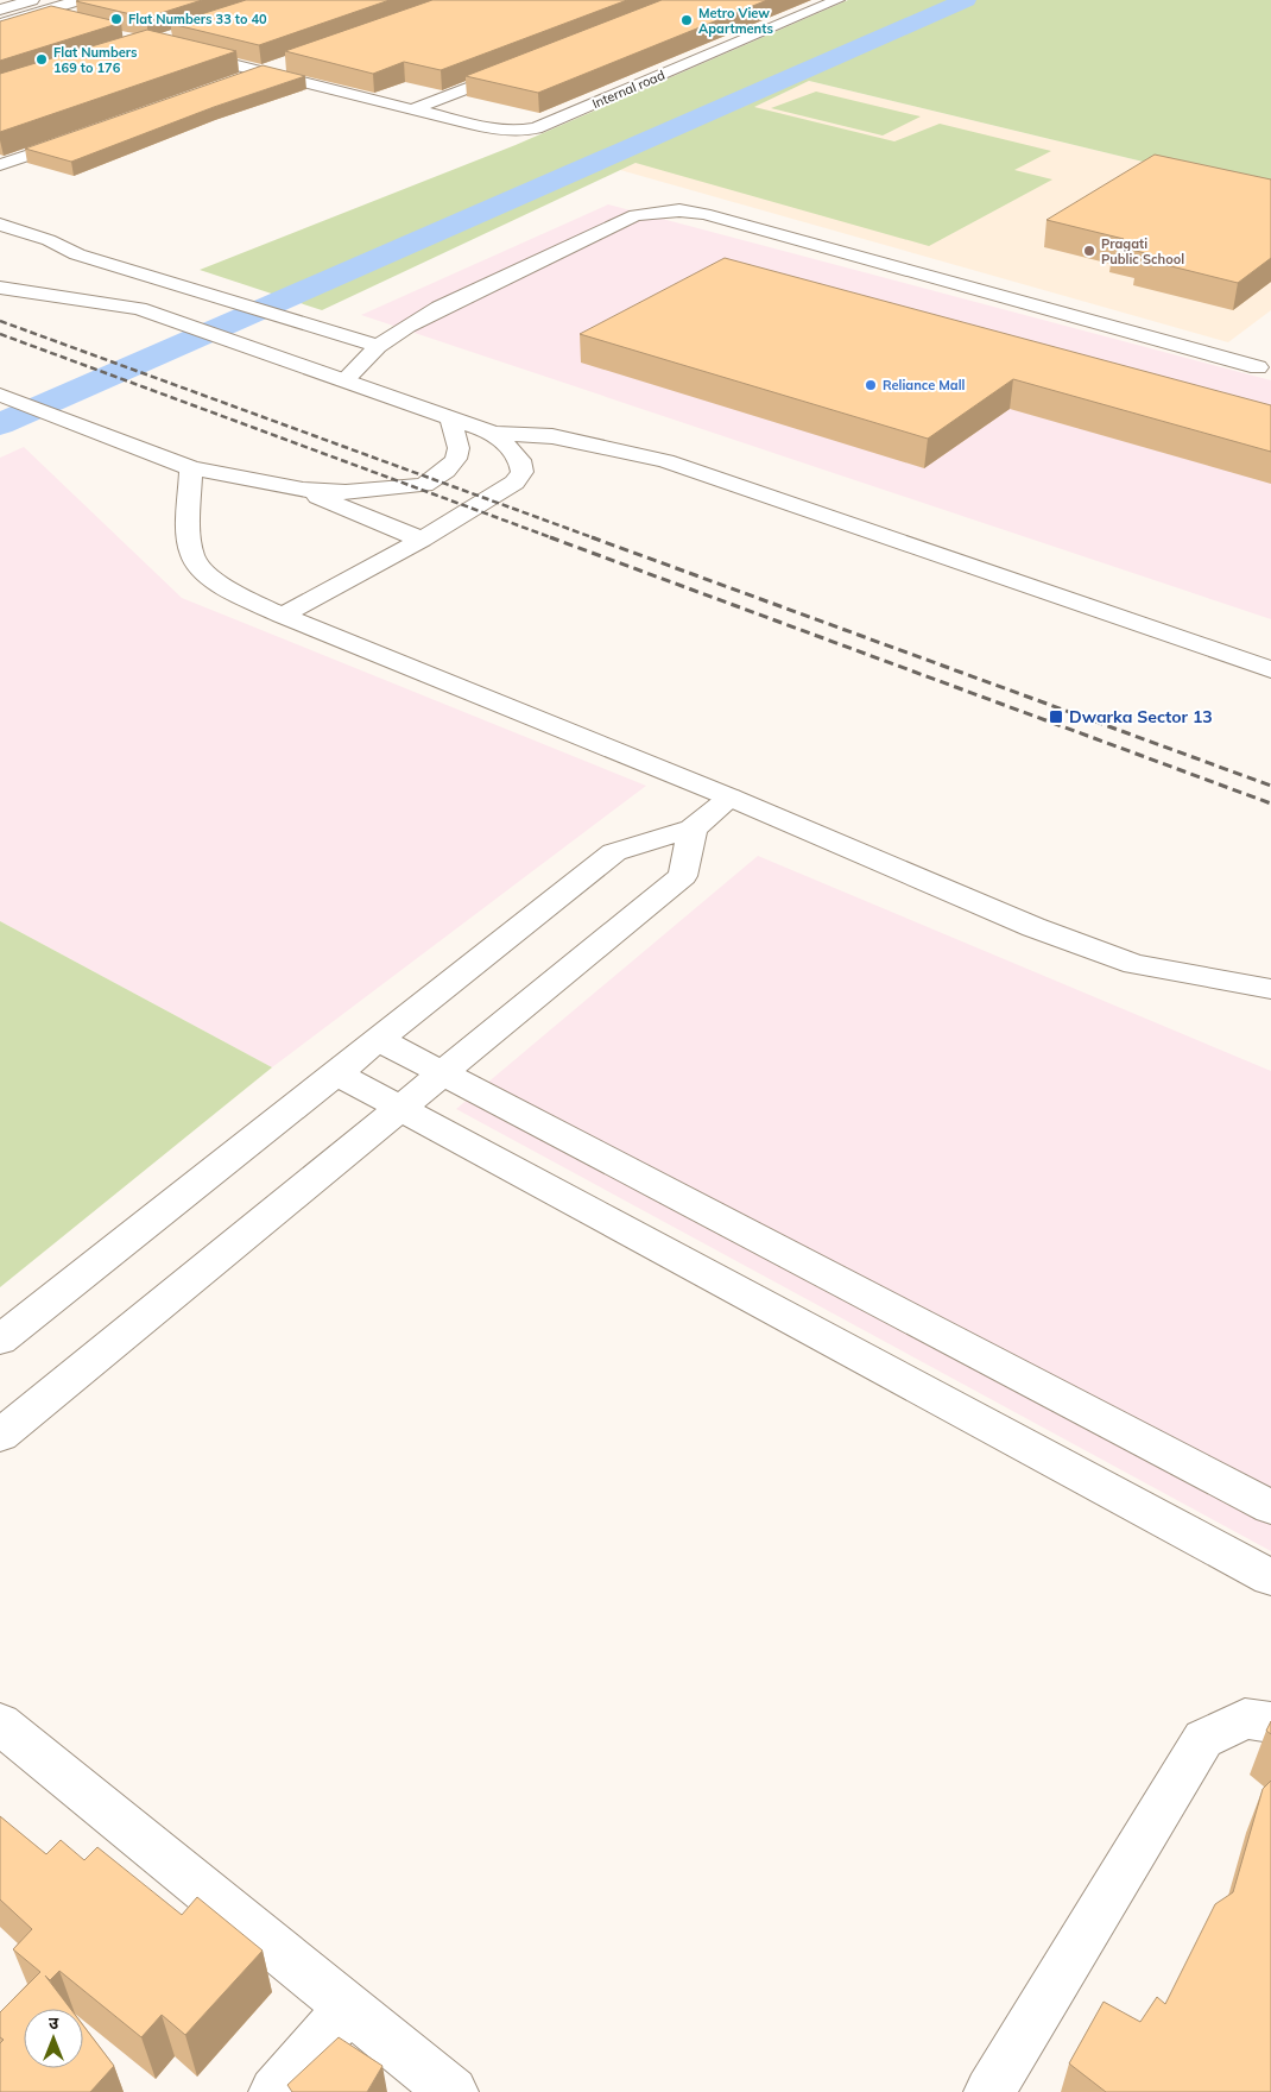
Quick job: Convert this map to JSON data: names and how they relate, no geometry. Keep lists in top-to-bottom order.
{
  "streets": {
    "street": ["Internal road"]
  },
  "places": {
    "other": [
      "Flat Numbers 33 to 40",
      "Metro View Apartments",
      "Flat Numbers 169 to 176",
      "Pragati Public School",
      "Reliance Mall"
    ],
    "transit": ["Dwarka Sector 13"]
  },
  "north": "top"
}
